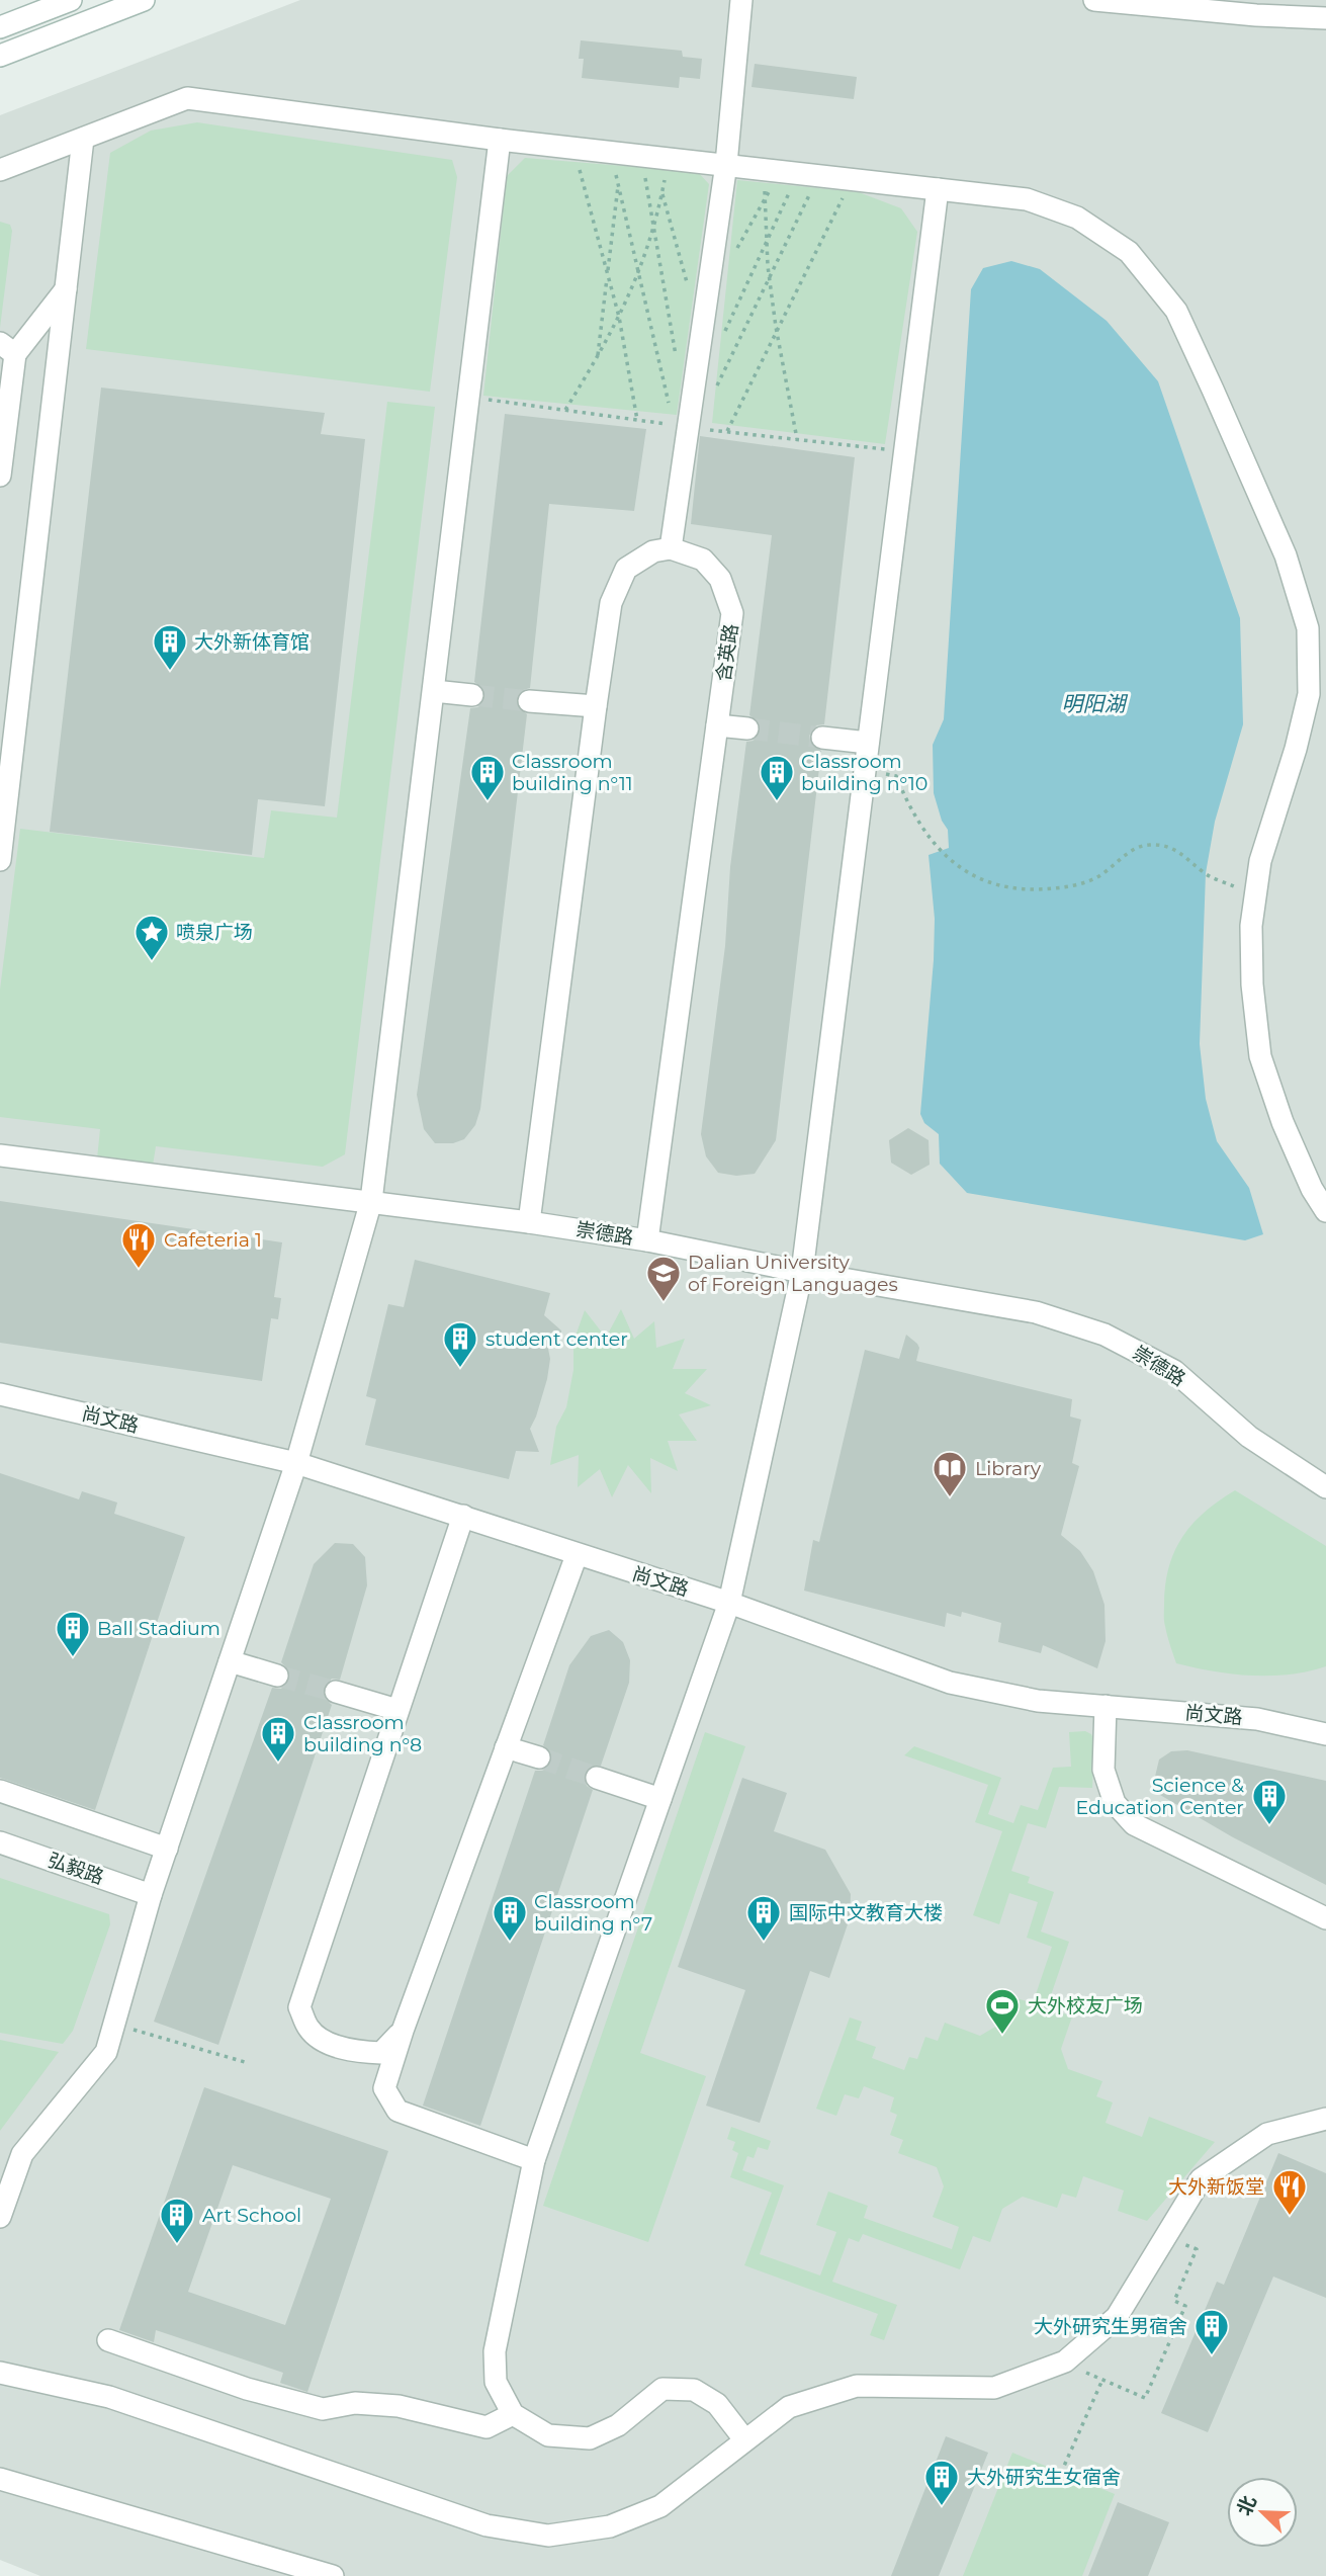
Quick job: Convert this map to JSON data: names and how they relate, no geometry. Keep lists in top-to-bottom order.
{
  "streets": {
    "street": [
      "含英路",
      "崇德路",
      "尚文路",
      "弘毅路"
    ]
  },
  "crossings": [
    ["含英路", "崇德路"]
  ],
  "water": ["明阳湖"],
  "places": {
    "building": [
      "大外新体育馆",
      "Classroom building n°11",
      "Classroom building n°10",
      "student center",
      "Ball Stadium",
      "Classroom building n°8",
      "Science & Education Center",
      "Classroom building n°7",
      "国际中文教育大楼",
      "Art School",
      "大外研究生男宿舍",
      "大外研究生女宿舍"
    ],
    "place": ["喷泉广场"],
    "restaurant": ["Cafeteria 1", "大外新饭堂"],
    "school or university": ["Dalian University of Foreign Languages"],
    "library": ["Library"],
    "sports": ["大外校友广场"]
  },
  "north": "top left"
}
